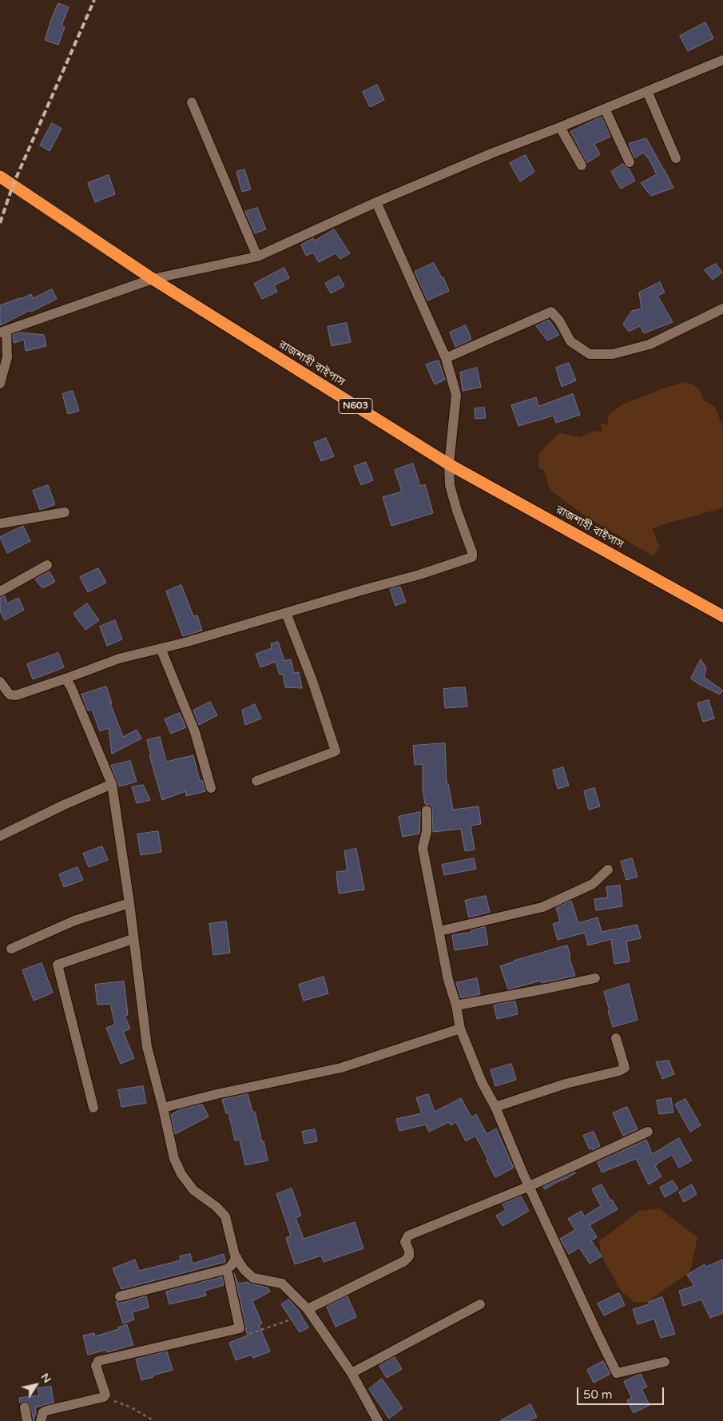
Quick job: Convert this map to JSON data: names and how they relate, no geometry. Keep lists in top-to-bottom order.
{
  "streets": {
    "highway": ["রাজশাহী বাইপাস", "N603"]
  },
  "scale_bar": "50 m",
  "north": "top right"
}
